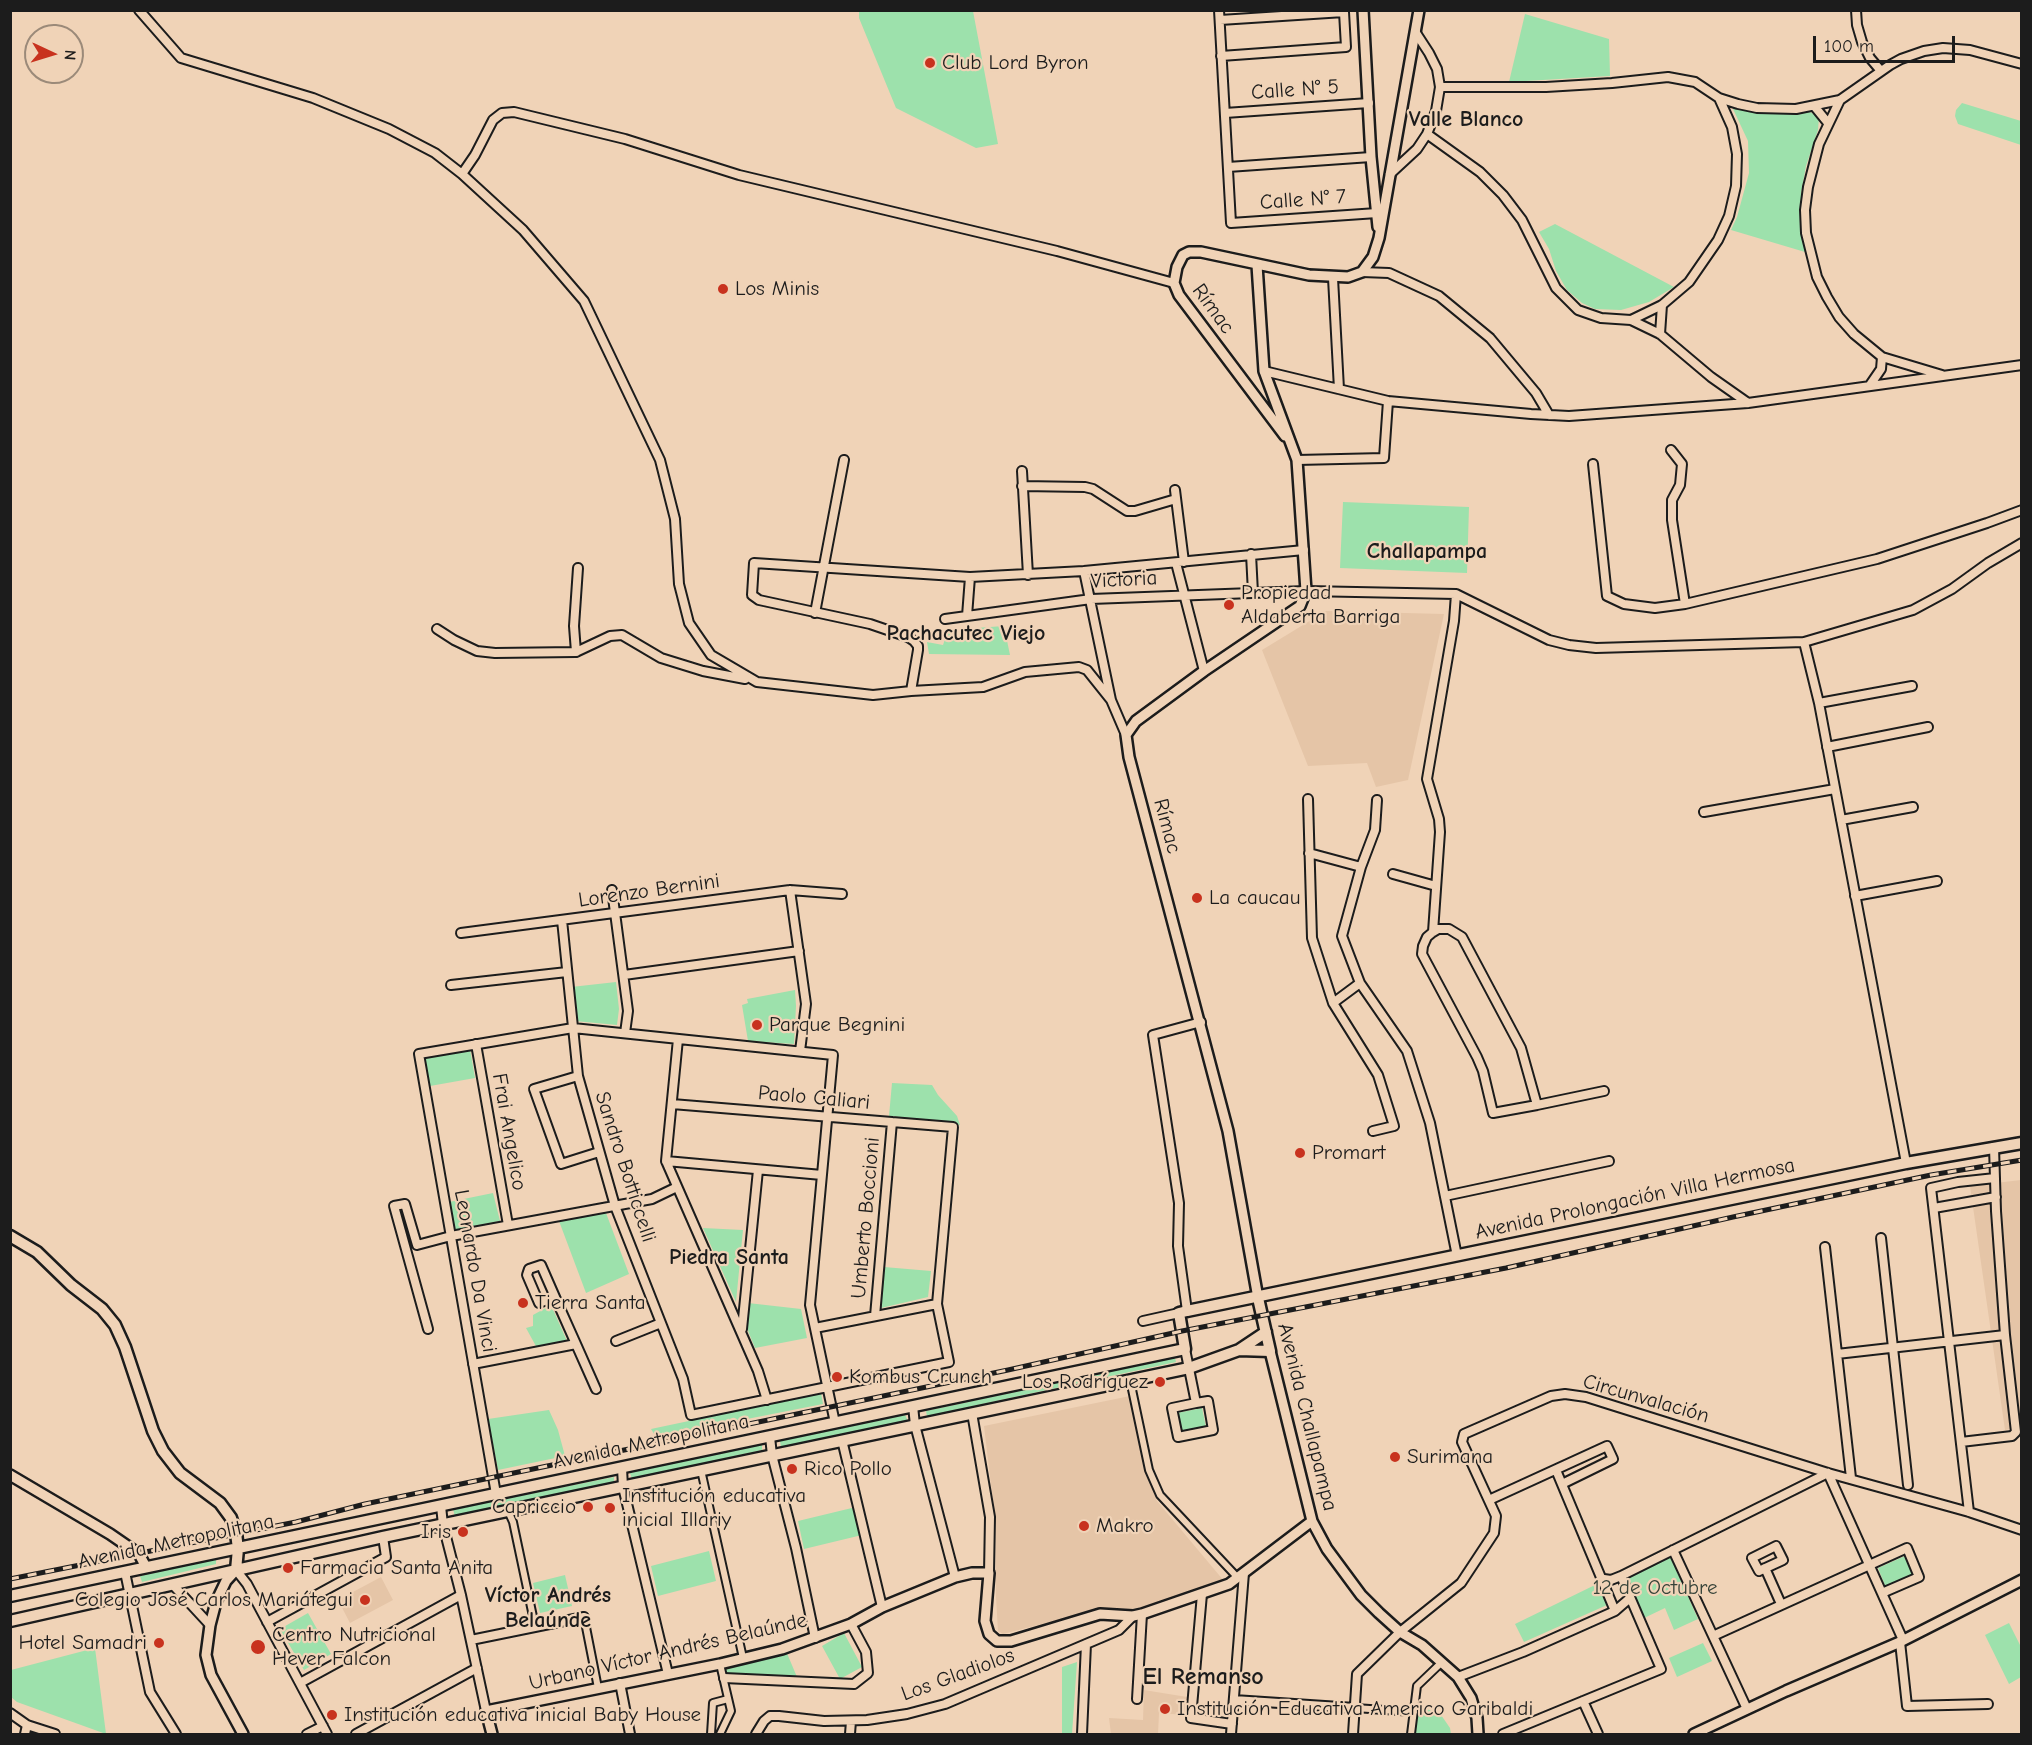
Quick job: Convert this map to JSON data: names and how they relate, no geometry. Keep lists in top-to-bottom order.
{
  "streets": {
    "main road": ["Avenida Prolongación Villa Hermosa", "Avenida Challapampa", "Avenida Metropolitana"],
    "street": [
      "Calle N° 5",
      "Calle N° 7",
      "Rímac",
      "Victoria",
      "Lorenzo Bernini",
      "Paolo Caliari",
      "Frai Angelico",
      "Sandro Botticcelli",
      "Umberto Boccioni",
      "Leonardo Da Vinci",
      "Circunvalación",
      "Urbano Víctor Andrés Belaúnde",
      "Los Gladiolos"
    ]
  },
  "crossings": [
    ["Rímac", "Victoria"],
    ["Rímac", "Avenida Prolongación Villa Hermosa"],
    ["Rímac", "Avenida Challapampa"],
    ["Lorenzo Bernini", "Sandro Botticcelli"],
    ["Paolo Caliari", "Umberto Boccioni"],
    ["Frai Angelico", "Leonardo Da Vinci"],
    ["Avenida Prolongación Villa Hermosa", "Avenida Challapampa"],
    ["Leonardo Da Vinci", "Avenida Metropolitana"],
    ["Circunvalación", "Avenida Challapampa"],
    ["Avenida Challapampa", "Avenida Metropolitana"]
  ],
  "districts": [
    "Valle Blanco",
    "Challapampa",
    "Pachacutec Viejo",
    "Piedra Santa",
    "Víctor Andrés Belaúnde",
    "El Remanso"
  ],
  "parks": ["12 de Octubre"],
  "places": [
    "Club Lord Byron",
    "Los Minis",
    "Propiedad Aldaberta Barriga",
    "La caucau",
    "Parque Begnini",
    "Promart",
    "Tierra Santa",
    "Kombus Crunch",
    "Los Rodríguez",
    "Surimana",
    "Rico Pollo",
    "Capriccio",
    "Institución educativa inicial Illariy",
    "Makro",
    "Iris",
    "Farmacia Santa Anita",
    "Colegio José Carlos Mariátegui",
    "Hotel Samadri",
    "Centro Nutricional Hever Falcon",
    "Institución Educativa Americo Garibaldi",
    "Institución educativa inicial Baby House"
  ],
  "scale_bar": "100 m",
  "north": "right"
}
